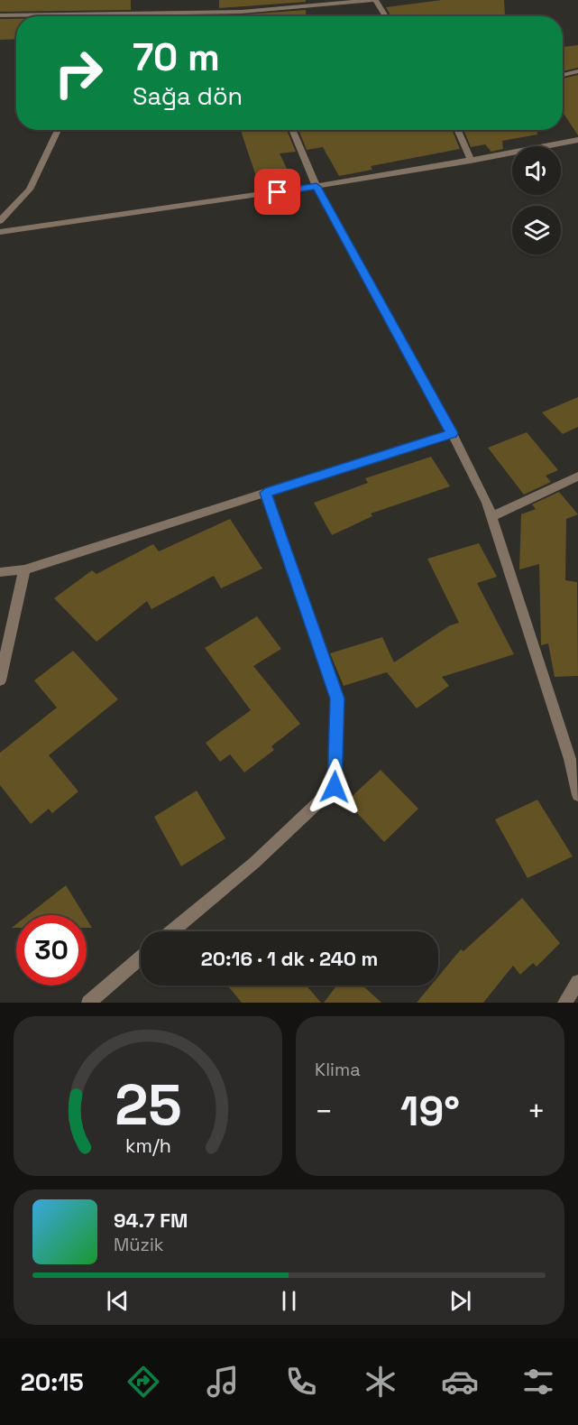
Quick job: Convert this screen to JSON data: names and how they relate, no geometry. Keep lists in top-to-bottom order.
{
  "page": {
    "turn": ["70 m", "Sağa dön"],
    "limit": "30",
    "trip": "20:16 · 1 dk · 240 m",
    "tile": "Klima",
    "heat": ["−", "19°", "+"],
    "song": ["94.7 FM", "Müzik"],
    "tabs": "20:15",
    "gauge": ["25", "km/h"]
  }
}
